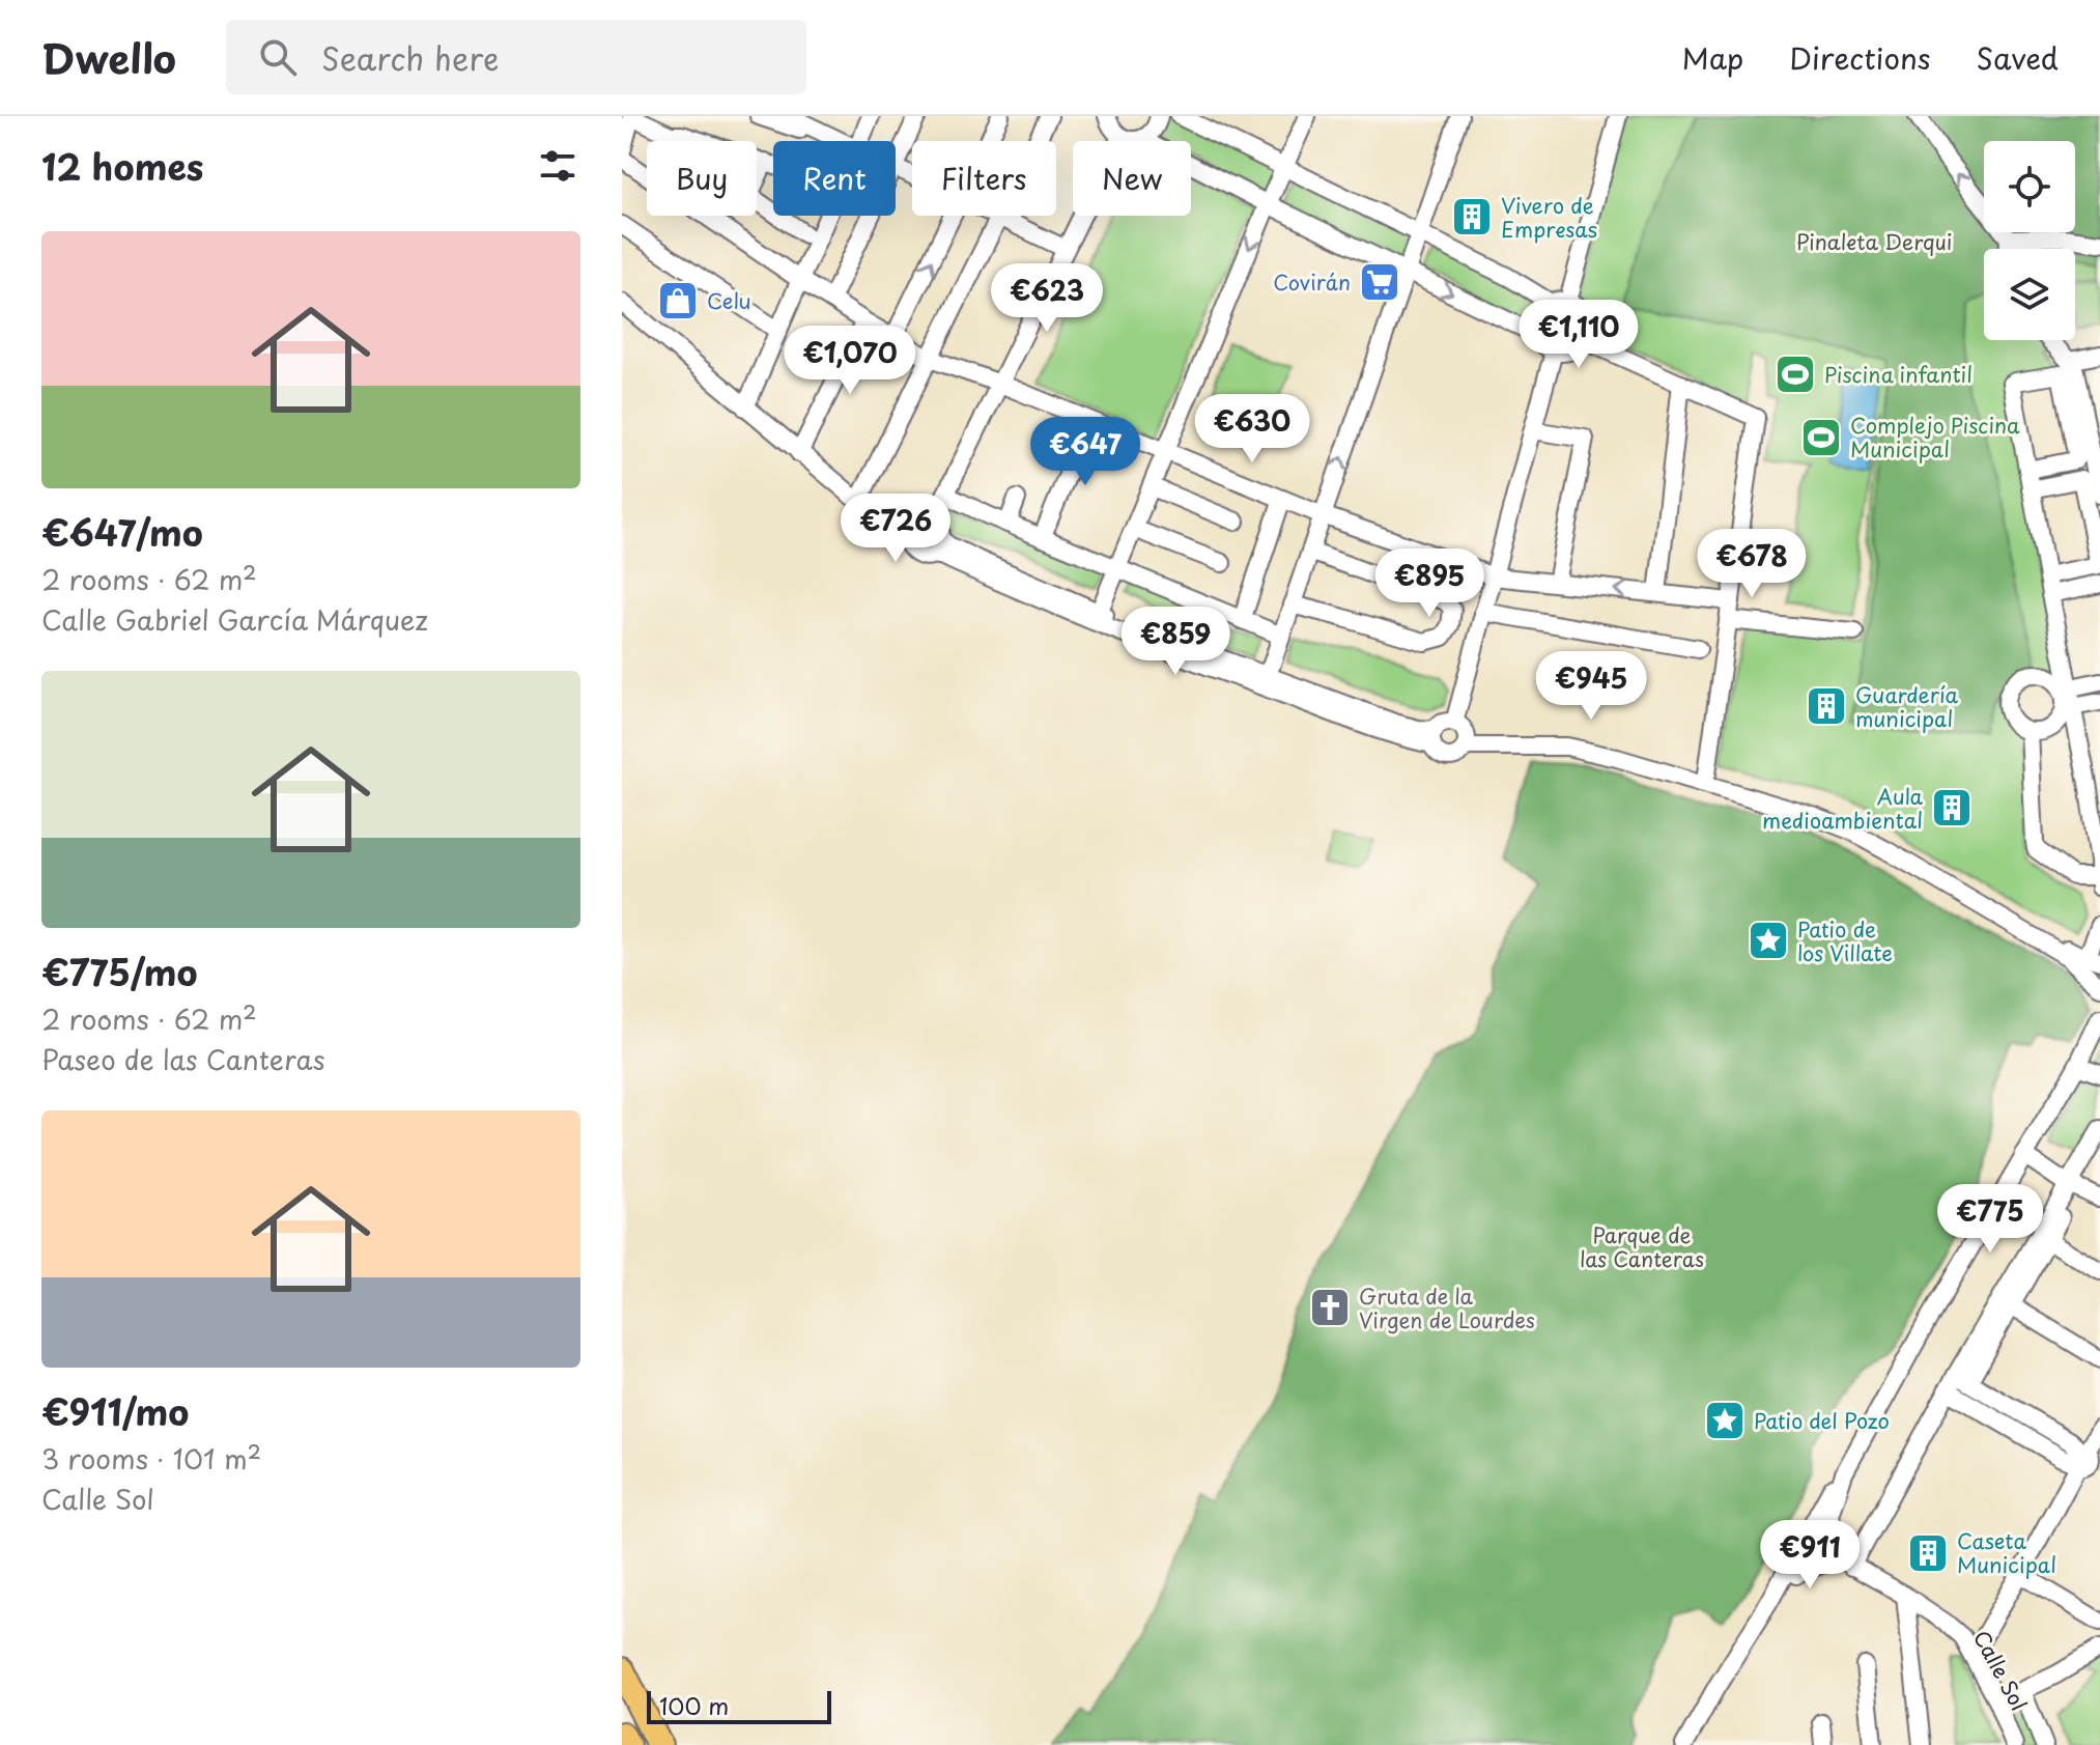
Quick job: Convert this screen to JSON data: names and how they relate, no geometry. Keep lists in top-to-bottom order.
{
  "streets": {
    "street": ["Calle Sol"]
  },
  "parks": ["Pinaleta Derqui", "Parque de las Canteras"],
  "places": {
    "building": [
      "Vivero de Empresas",
      "Guardería municipal",
      "Aula medioambiental",
      "Caseta Municipal"
    ],
    "supermarket": ["Covirán"],
    "shop": ["Celu"],
    "sports": ["Piscina infantil", "Complejo Piscina Municipal"],
    "place": ["Patio de los Villate", "Patio del Pozo"],
    "church": ["Gruta de la Virgen de Lourdes"]
  },
  "scale_bar": "100 m",
  "page": {
    "header": "Dwello",
    "search": "Search here",
    "nav": ["Map", "Directions", "Saved"],
    "heading": "12 homes",
    "chip": [
      "Buy",
      "Rent",
      "Filters",
      "New"
    ],
    "list": [
      {
        "name": "€647/mo",
        "note": "2 rooms · 62 m² · Calle Gabriel García Márquez"
      },
      {
        "name": "€775/mo",
        "note": "2 rooms · 62 m² · Paseo de las Canteras"
      },
      {
        "name": "€911/mo",
        "note": "3 rooms · 101 m² · Calle Sol"
      }
    ],
    "price": [
      "€623",
      "€1,110",
      "€1,070",
      "€630",
      "€647",
      "€726",
      "€678",
      "€895",
      "€859",
      "€945",
      "€775",
      "€911"
    ],
    "scale": "100 m"
  }
}
